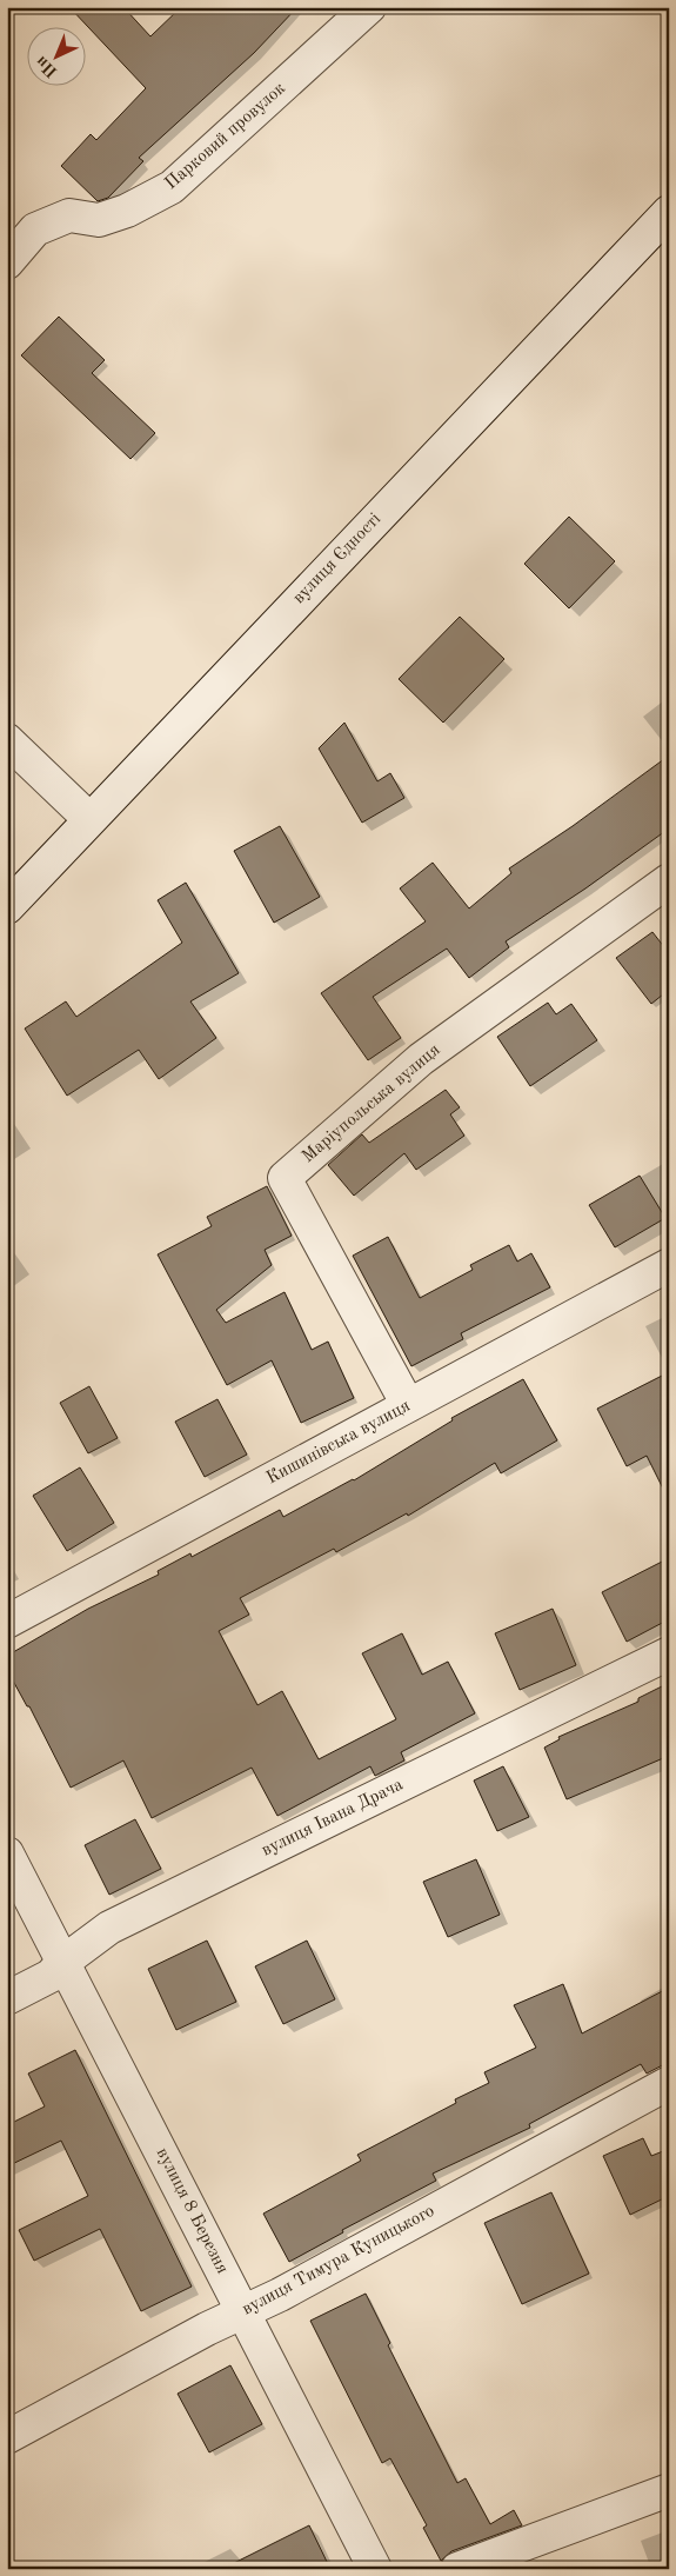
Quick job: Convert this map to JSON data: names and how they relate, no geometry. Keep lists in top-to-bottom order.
{
  "streets": {
    "street": [
      "Парковий провулок",
      "вулиця Єдності",
      "Маріупольська вулиця",
      "Кишинівська вулиця",
      "вулиця Івана Драча",
      "вулиця 8 Березня",
      "вулиця Тимура Куницького"
    ]
  },
  "crossings": [
    ["Маріупольська вулиця", "Кишинівська вулиця"],
    ["вулиця Івана Драча", "вулиця 8 Березня"],
    ["вулиця 8 Березня", "вулиця Тимура Куницького"]
  ],
  "north": "bottom left"
}
